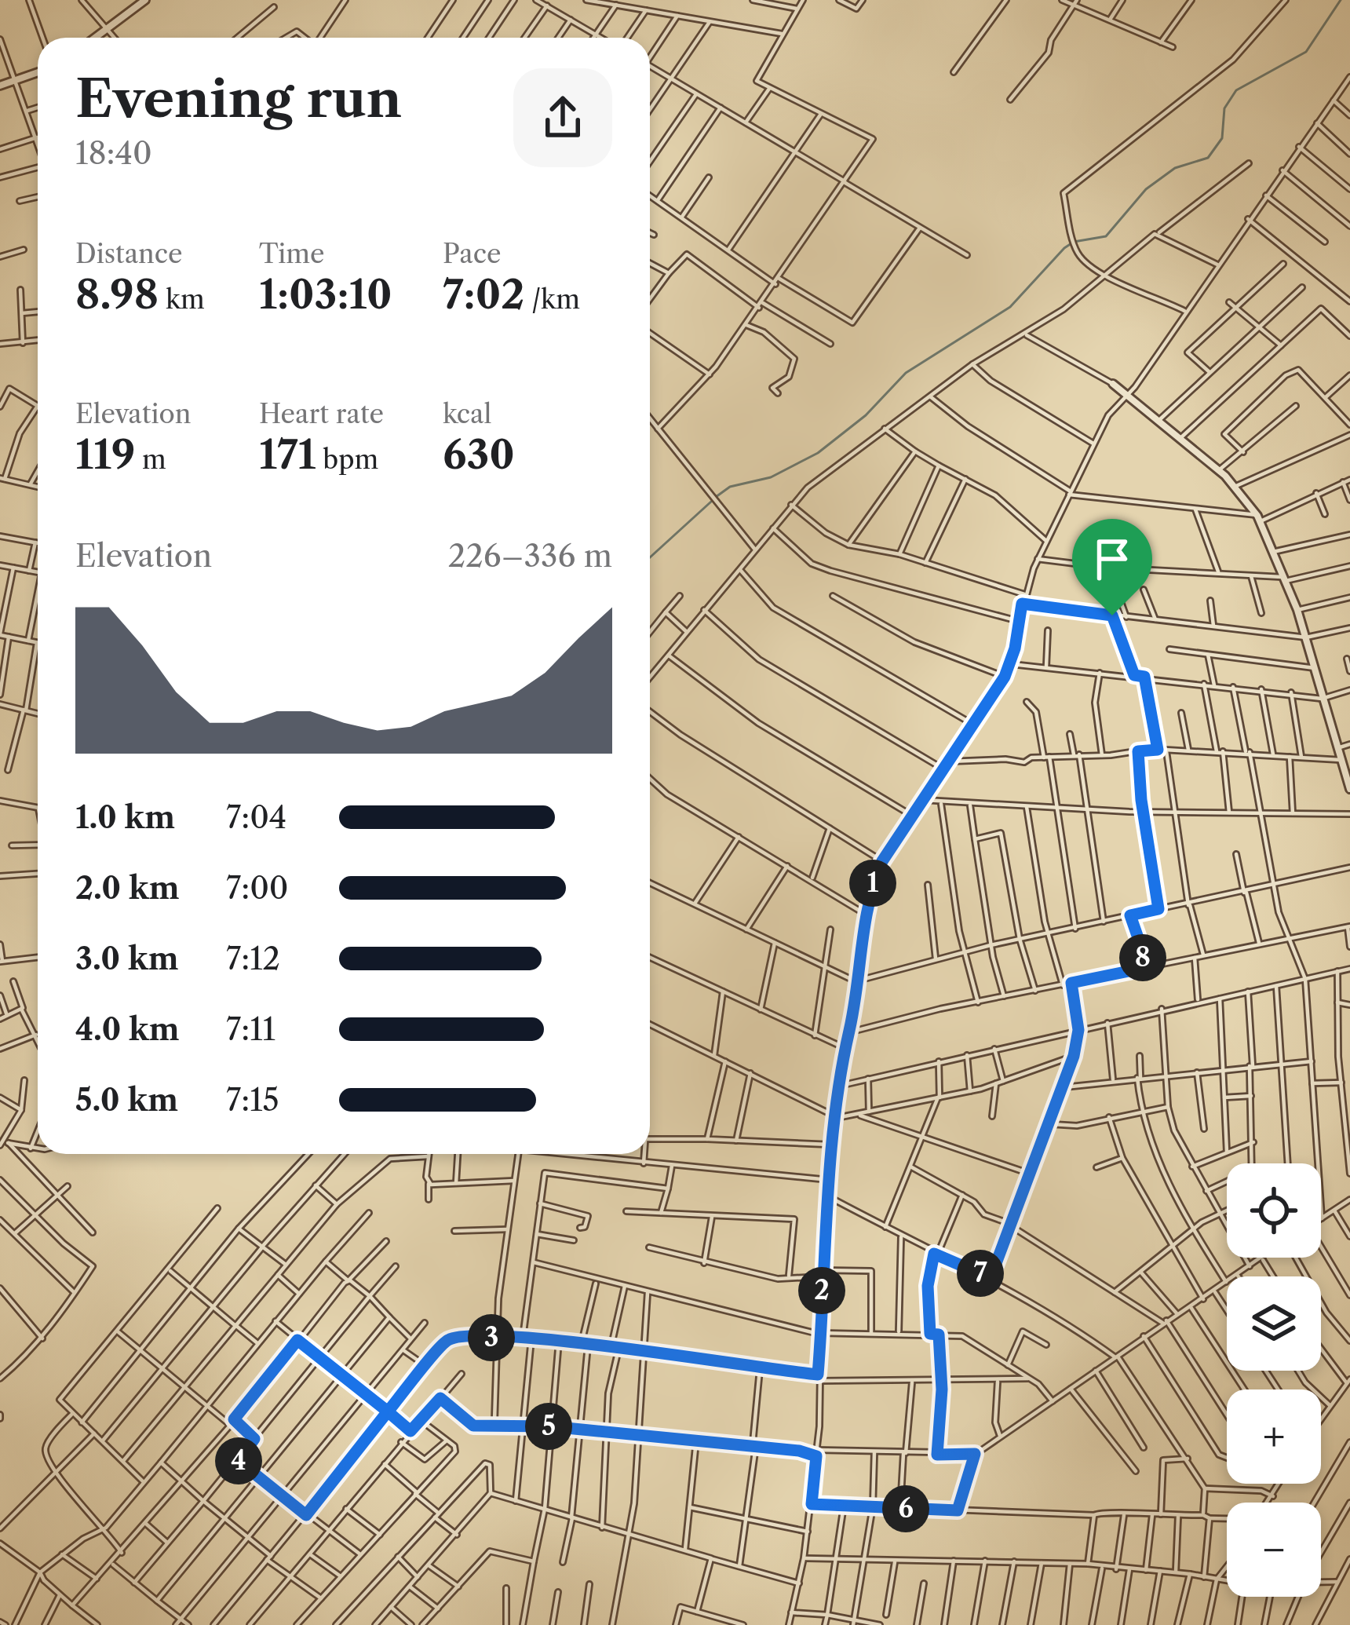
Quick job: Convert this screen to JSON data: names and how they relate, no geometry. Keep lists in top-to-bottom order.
{
  "page": {
    "heading": ["Evening run", "18:40"],
    "stats": [
      ["Distance", "8.98 km"],
      ["Time", "1:03:10"],
      ["Pace", "7:02 /km"],
      ["Elevation", "119 m"],
      ["Heart rate", "171 bpm"],
      ["kcal", "630"]
    ],
    "chart": ["Elevation", "226–336 m"],
    "list": [
      {
        "name": "1.0 km",
        "note": "7:04"
      },
      {
        "name": "2.0 km",
        "note": "7:00"
      },
      {
        "name": "3.0 km",
        "note": "7:12"
      },
      {
        "name": "4.0 km",
        "note": "7:11"
      },
      {
        "name": "5.0 km",
        "note": "7:15"
      }
    ],
    "pins": [
      "1",
      "8",
      "7",
      "2",
      "3",
      "5",
      "4",
      "6"
    ],
    "map_buttons": ["+", "−"]
  }
}
